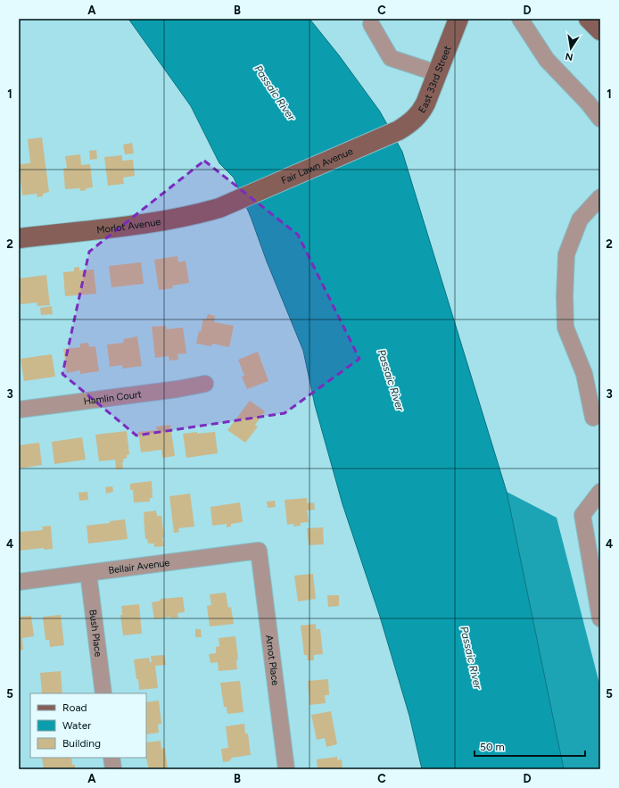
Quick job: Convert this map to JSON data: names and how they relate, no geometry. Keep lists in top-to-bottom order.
{
  "streets": {
    "main road": ["East 33rd Street", "Fair Lawn Avenue", "Morlot Avenue"],
    "street": [
      "Hamlin Court",
      "Bellair Avenue",
      "Bush Place",
      "Arnot Place"
    ]
  },
  "crossings": [
    ["East 33rd Street", "Fair Lawn Avenue"],
    ["Fair Lawn Avenue", "Morlot Avenue"],
    ["Bellair Avenue", "Bush Place"],
    ["Bellair Avenue", "Arnot Place"]
  ],
  "water": ["Passaic River"],
  "legend": ["Road", "Water", "Building"],
  "scale_bar": "50 m",
  "north": "bottom",
  "grid": {
    "columns": [
      "A",
      "B",
      "C",
      "D"
    ],
    "rows": [
      "1",
      "2",
      "3",
      "4",
      "5"
    ]
  }
}
